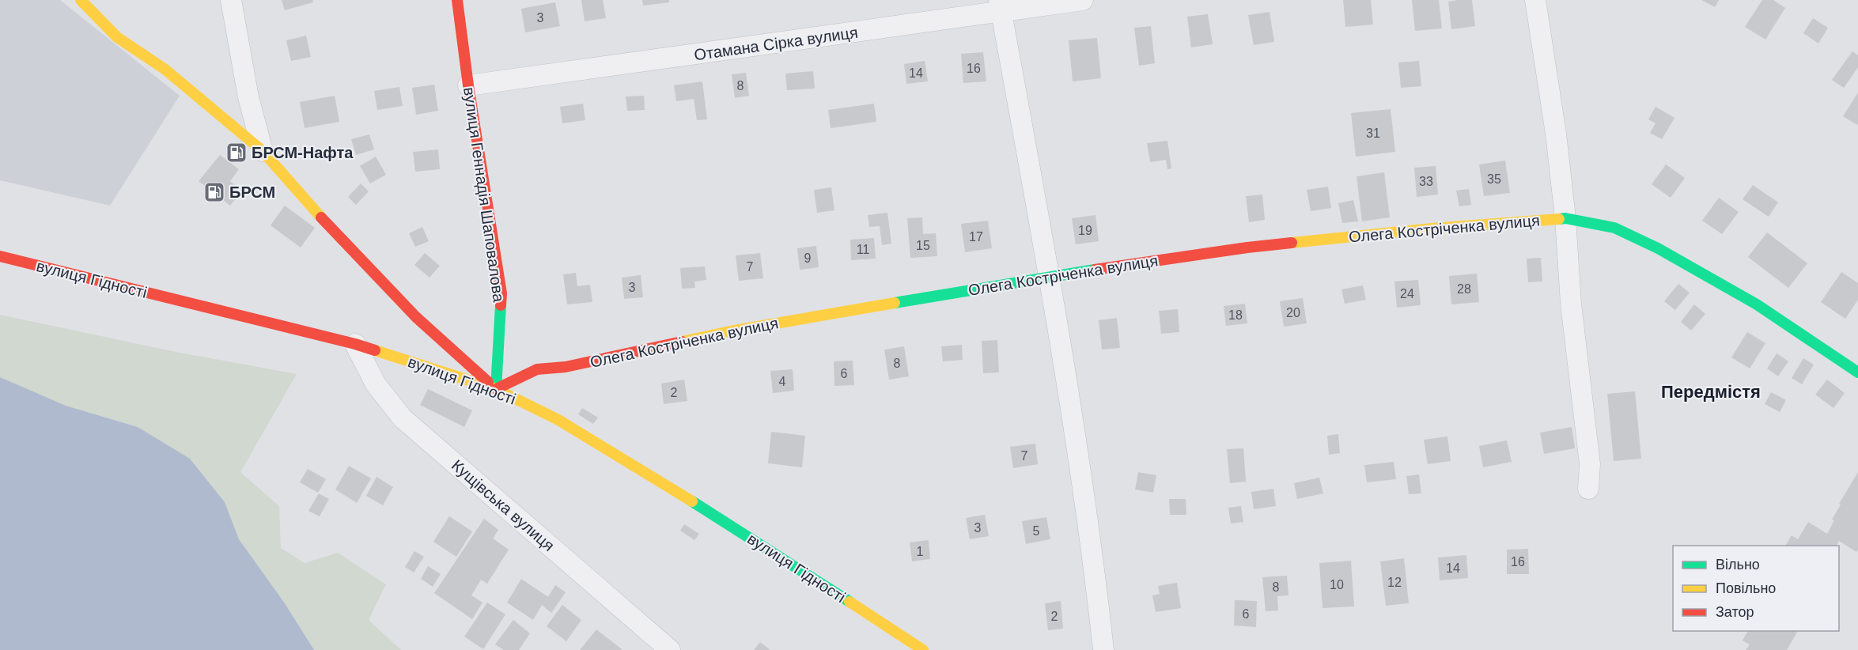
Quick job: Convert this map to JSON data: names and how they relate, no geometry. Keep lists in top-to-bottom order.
{
  "streets": {
    "street": [
      "Отамана Сірка вулиця",
      "вулиця Геннадія Шаповалова",
      "Олега Костріченка вулиця",
      "вулиця Гідності",
      "Кущівська вулиця"
    ]
  },
  "crossings": [
    ["Отамана Сірка вулиця", "вулиця Геннадія Шаповалова"],
    ["вулиця Геннадія Шаповалова", "Олега Костріченка вулиця"],
    ["вулиця Геннадія Шаповалова", "вулиця Гідності"],
    ["Олега Костріченка вулиця", "вулиця Гідності"],
    ["вулиця Гідності", "Кущівська вулиця"]
  ],
  "districts": ["Передмістя"],
  "places": {
    "fuel station": ["БРСМ-Нафта", "БРСМ"]
  },
  "house_numbers": [
    "3",
    "16",
    "14",
    "8",
    "31",
    "35",
    "33",
    "19",
    "17",
    "15",
    "11",
    "9",
    "7",
    "3",
    "28",
    "24",
    "20",
    "18",
    "8",
    "6",
    "4",
    "2",
    "7",
    "3",
    "5",
    "1",
    "16",
    "14",
    "12",
    "10",
    "8",
    "6",
    "2"
  ],
  "legend": ["Вільно", "Повільно", "Затор"]
}
